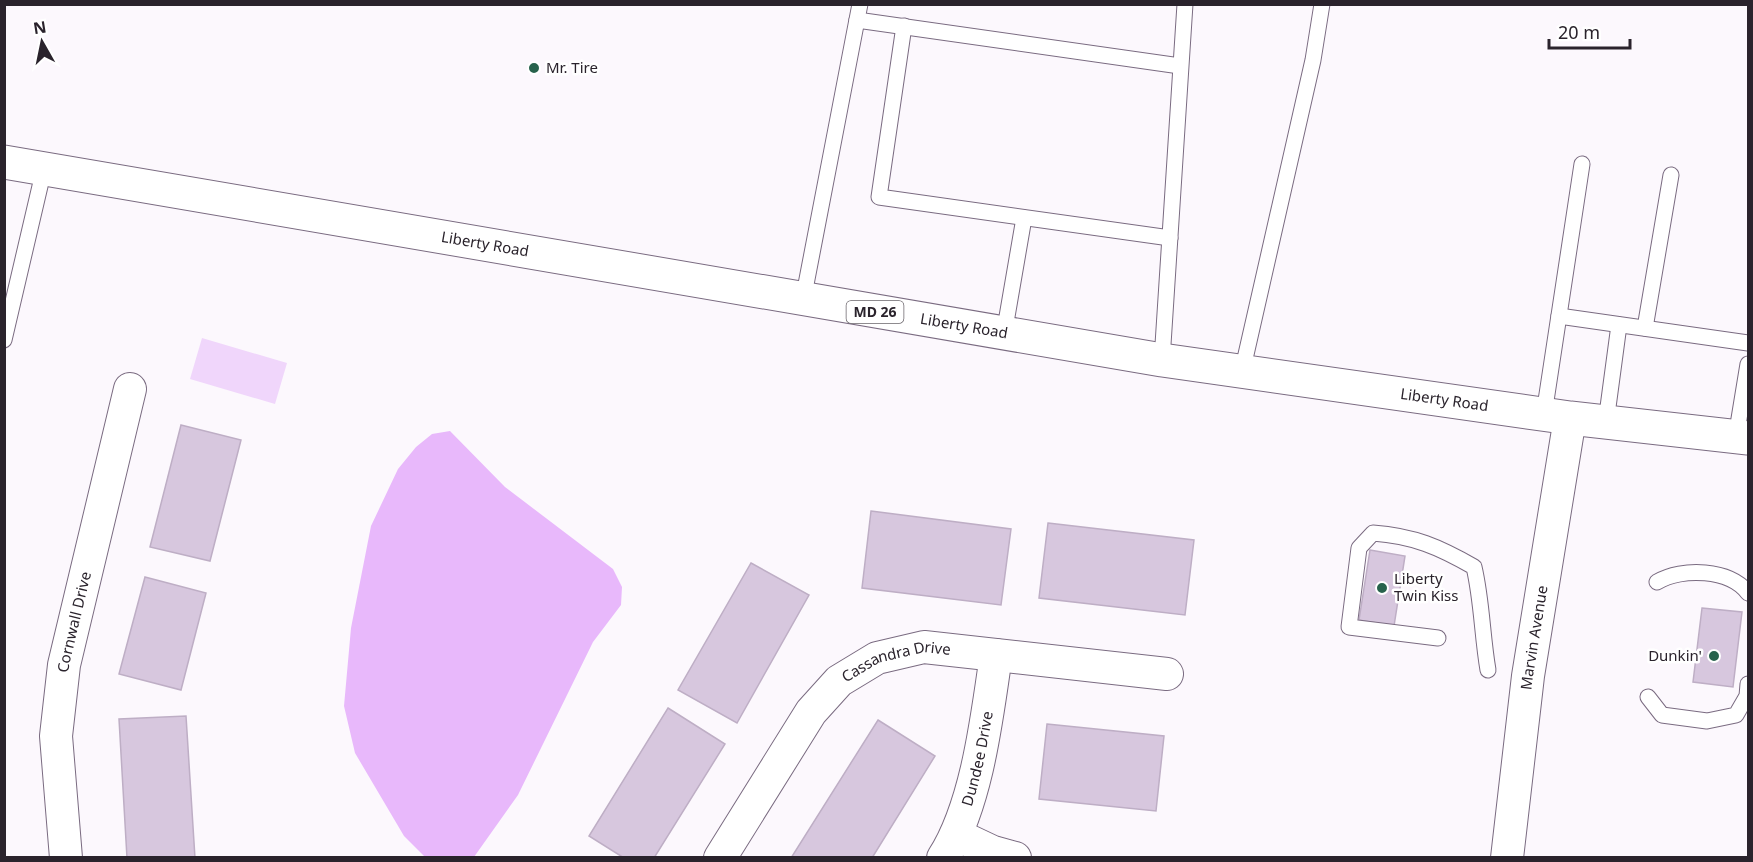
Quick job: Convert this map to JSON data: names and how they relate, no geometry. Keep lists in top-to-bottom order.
{
  "streets": {
    "main road": ["Liberty Road", "MD 26"],
    "street": [
      "Cornwall Drive",
      "Marvin Avenue",
      "Cassandra Drive",
      "Dundee Drive"
    ]
  },
  "crossings": [
    ["Liberty Road", "Marvin Avenue"],
    ["Cassandra Drive", "Dundee Drive"]
  ],
  "places": ["Mr. Tire", "Liberty Twin Kiss", "Dunkin'"],
  "scale_bar": "20 m",
  "north": "top"
}
